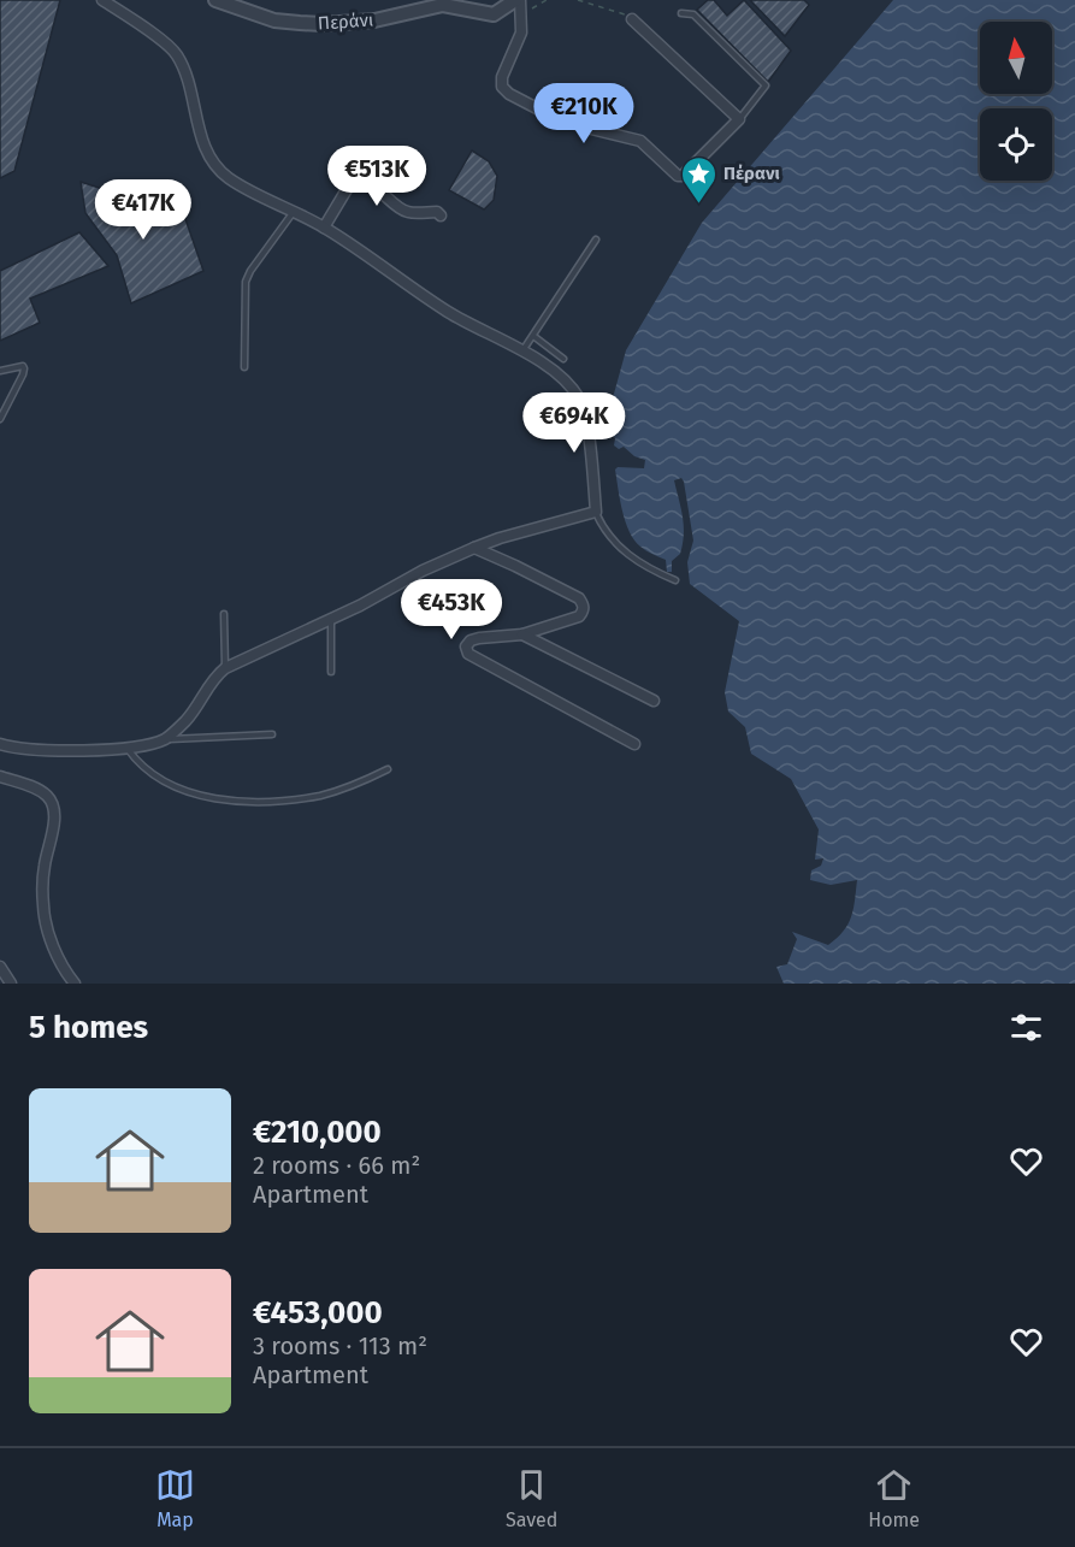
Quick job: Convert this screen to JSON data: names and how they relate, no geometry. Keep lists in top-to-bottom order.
{
  "streets": {
    "street": ["Περάνι"]
  },
  "places": {
    "place": ["Πέρανι"]
  },
  "north": "top",
  "page": {
    "price": [
      "€210K",
      "€513K",
      "€417K",
      "€694K",
      "€453K"
    ],
    "heading": "5 homes",
    "list": [
      {
        "name": "€210,000",
        "note": "2 rooms · 66 m² · Apartment"
      },
      {
        "name": "€453,000",
        "note": "3 rooms · 113 m² · Apartment"
      }
    ],
    "tabs": ["Map", "Saved", "Home"]
  }
}
